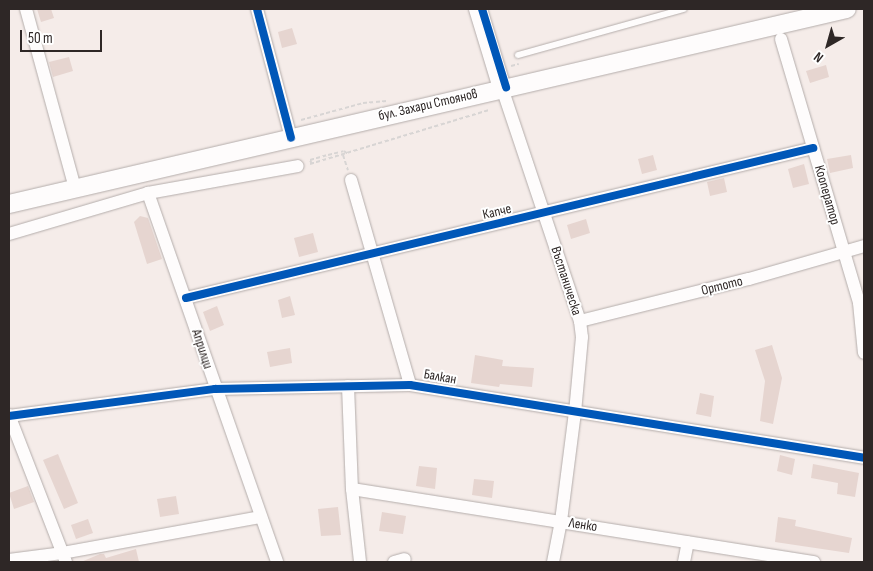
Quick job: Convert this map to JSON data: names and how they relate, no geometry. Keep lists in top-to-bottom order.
{
  "streets": {
    "main road": ["бул. Захари Стоянов", "Въстаническа"],
    "street": [
      "Кооператор",
      "Капче",
      "Ортото",
      "Априлци",
      "Балкан",
      "Ленко"
    ]
  },
  "crossings": [
    ["бул. Захари Стоянов", "Кооператор"],
    ["бул. Захари Стоянов", "Въстаническа"],
    ["Кооператор", "Капче"],
    ["Кооператор", "Ортото"],
    ["Капче", "Въстаническа"],
    ["Капче", "Априлци"],
    ["Въстаническа", "Ортото"],
    ["Въстаническа", "Балкан"],
    ["Въстаническа", "Ленко"],
    ["Априлци", "Балкан"]
  ],
  "scale_bar": "50 m",
  "north": "bottom left"
}
